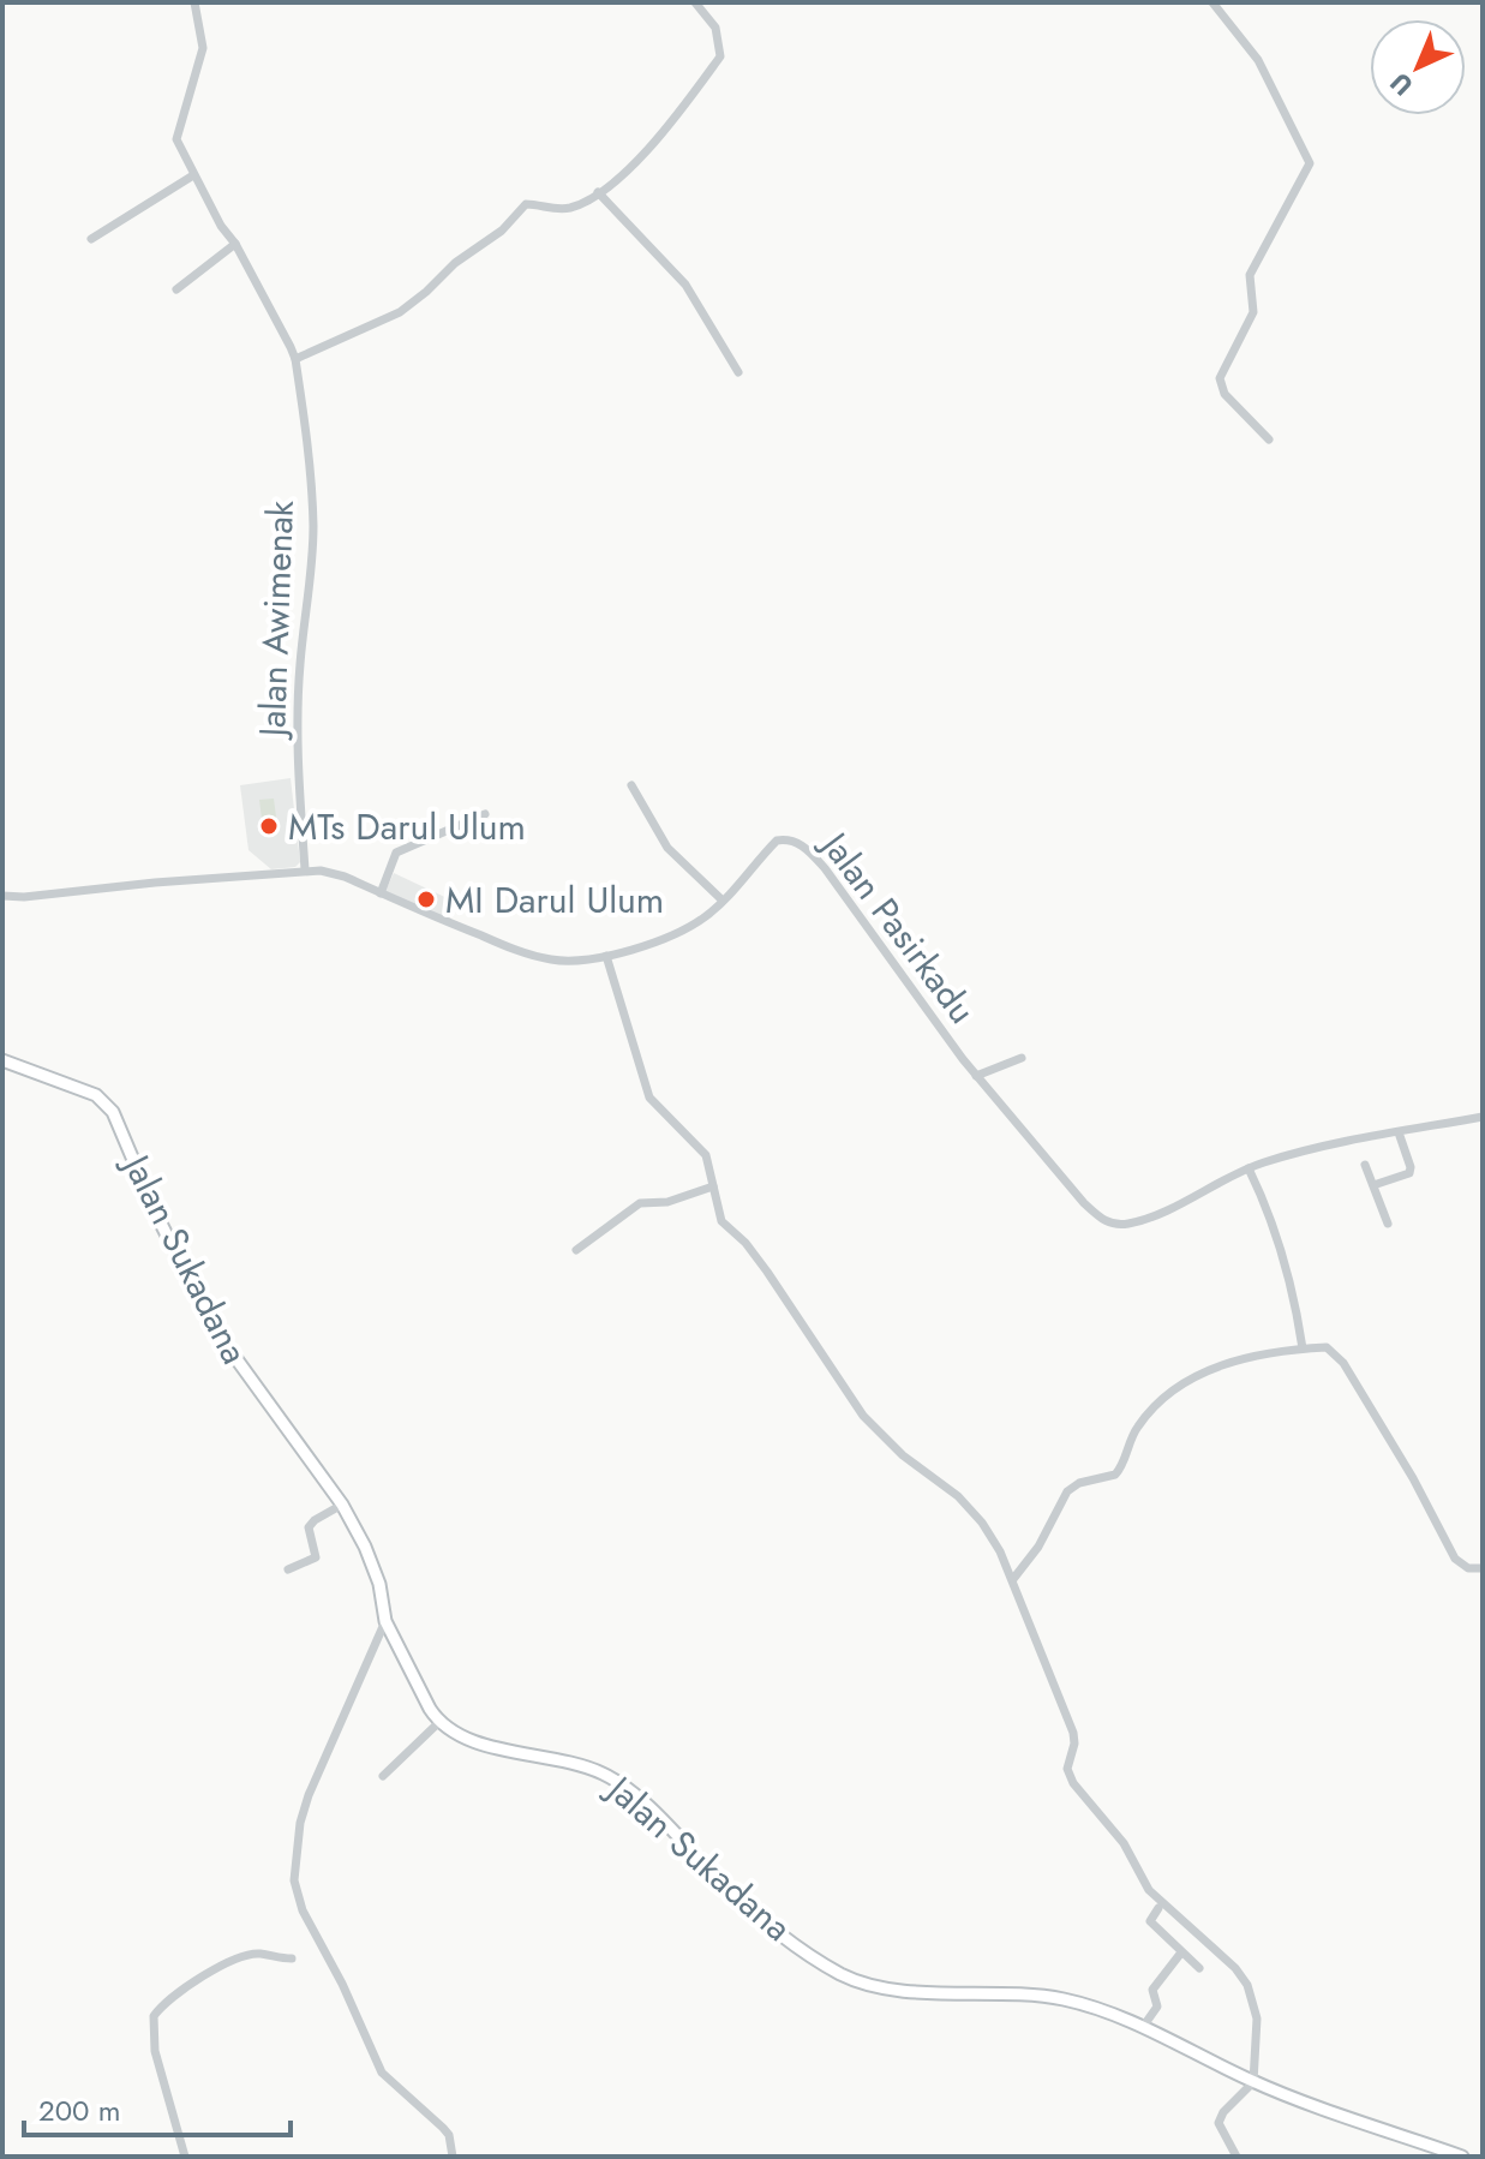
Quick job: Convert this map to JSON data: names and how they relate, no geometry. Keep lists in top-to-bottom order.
{
  "streets": {
    "main road": ["Jalan Sukadana"],
    "street": ["Jalan Awimenak", "Jalan Pasirkadu"]
  },
  "crossings": [
    ["Jalan Awimenak", "Jalan Pasirkadu"]
  ],
  "places": ["MTs Darul Ulum", "MI Darul Ulum"],
  "scale_bar": "200 m",
  "north": "bottom left"
}
